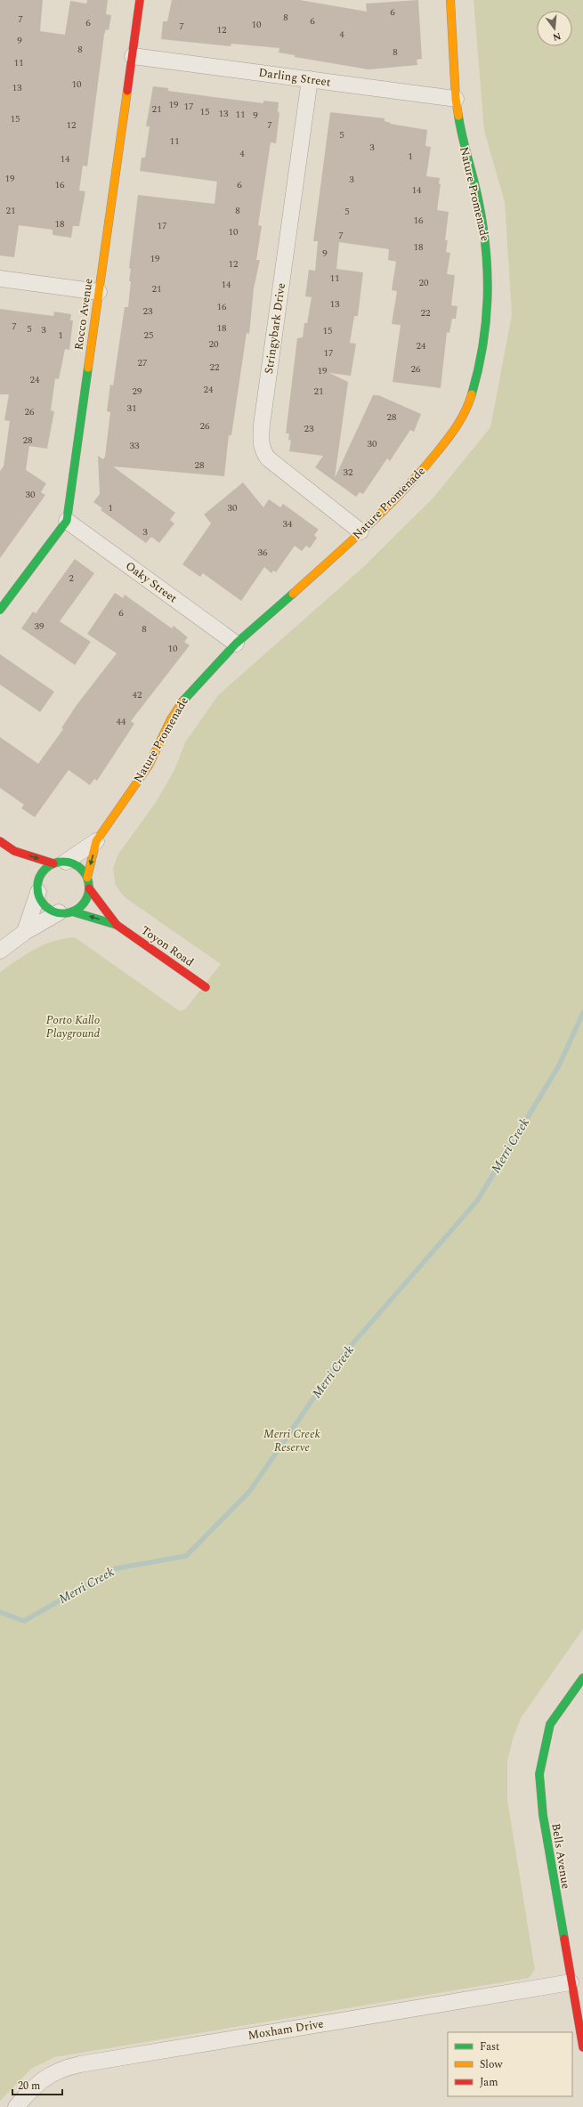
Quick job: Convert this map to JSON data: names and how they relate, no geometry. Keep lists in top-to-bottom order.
{
  "streets": {
    "street": [
      "Darling Street",
      "Nature Promenade",
      "Rocco Avenue",
      "Stringybark Drive",
      "Oaky Street",
      "Toyon Road",
      "Bells Avenue",
      "Moxham Drive"
    ]
  },
  "crossings": [
    ["Darling Street", "Nature Promenade"],
    ["Darling Street", "Rocco Avenue"],
    ["Darling Street", "Stringybark Drive"],
    ["Nature Promenade", "Stringybark Drive"],
    ["Nature Promenade", "Oaky Street"],
    ["Nature Promenade", "Toyon Road"],
    ["Rocco Avenue", "Oaky Street"],
    ["Bells Avenue", "Moxham Drive"]
  ],
  "water": ["Merri Creek"],
  "parks": ["Porto Kallo Playground", "Merri Creek Reserve"],
  "house_numbers": [
    "6",
    "8",
    "7",
    "6",
    "6",
    "10",
    "7",
    "12",
    "4",
    "9",
    "8",
    "8",
    "11",
    "10",
    "13",
    "19",
    "17",
    "21",
    "15",
    "13",
    "11",
    "9",
    "15",
    "12",
    "7",
    "5",
    "11",
    "3",
    "4",
    "1",
    "14",
    "19",
    "3",
    "16",
    "6",
    "14",
    "21",
    "8",
    "5",
    "16",
    "18",
    "17",
    "10",
    "7",
    "18",
    "9",
    "19",
    "12",
    "11",
    "20",
    "14",
    "21",
    "13",
    "16",
    "23",
    "22",
    "7",
    "18",
    "5",
    "3",
    "15",
    "1",
    "25",
    "20",
    "24",
    "17",
    "27",
    "22",
    "26",
    "19",
    "24",
    "24",
    "29",
    "21",
    "31",
    "26",
    "28",
    "26",
    "23",
    "28",
    "30",
    "33",
    "28",
    "32",
    "30",
    "1",
    "30",
    "34",
    "3",
    "36",
    "2",
    "6",
    "39",
    "8",
    "10",
    "42",
    "44"
  ],
  "legend": ["Fast", "Slow", "Jam"],
  "scale_bar": "20 m",
  "north": "bottom"
}
